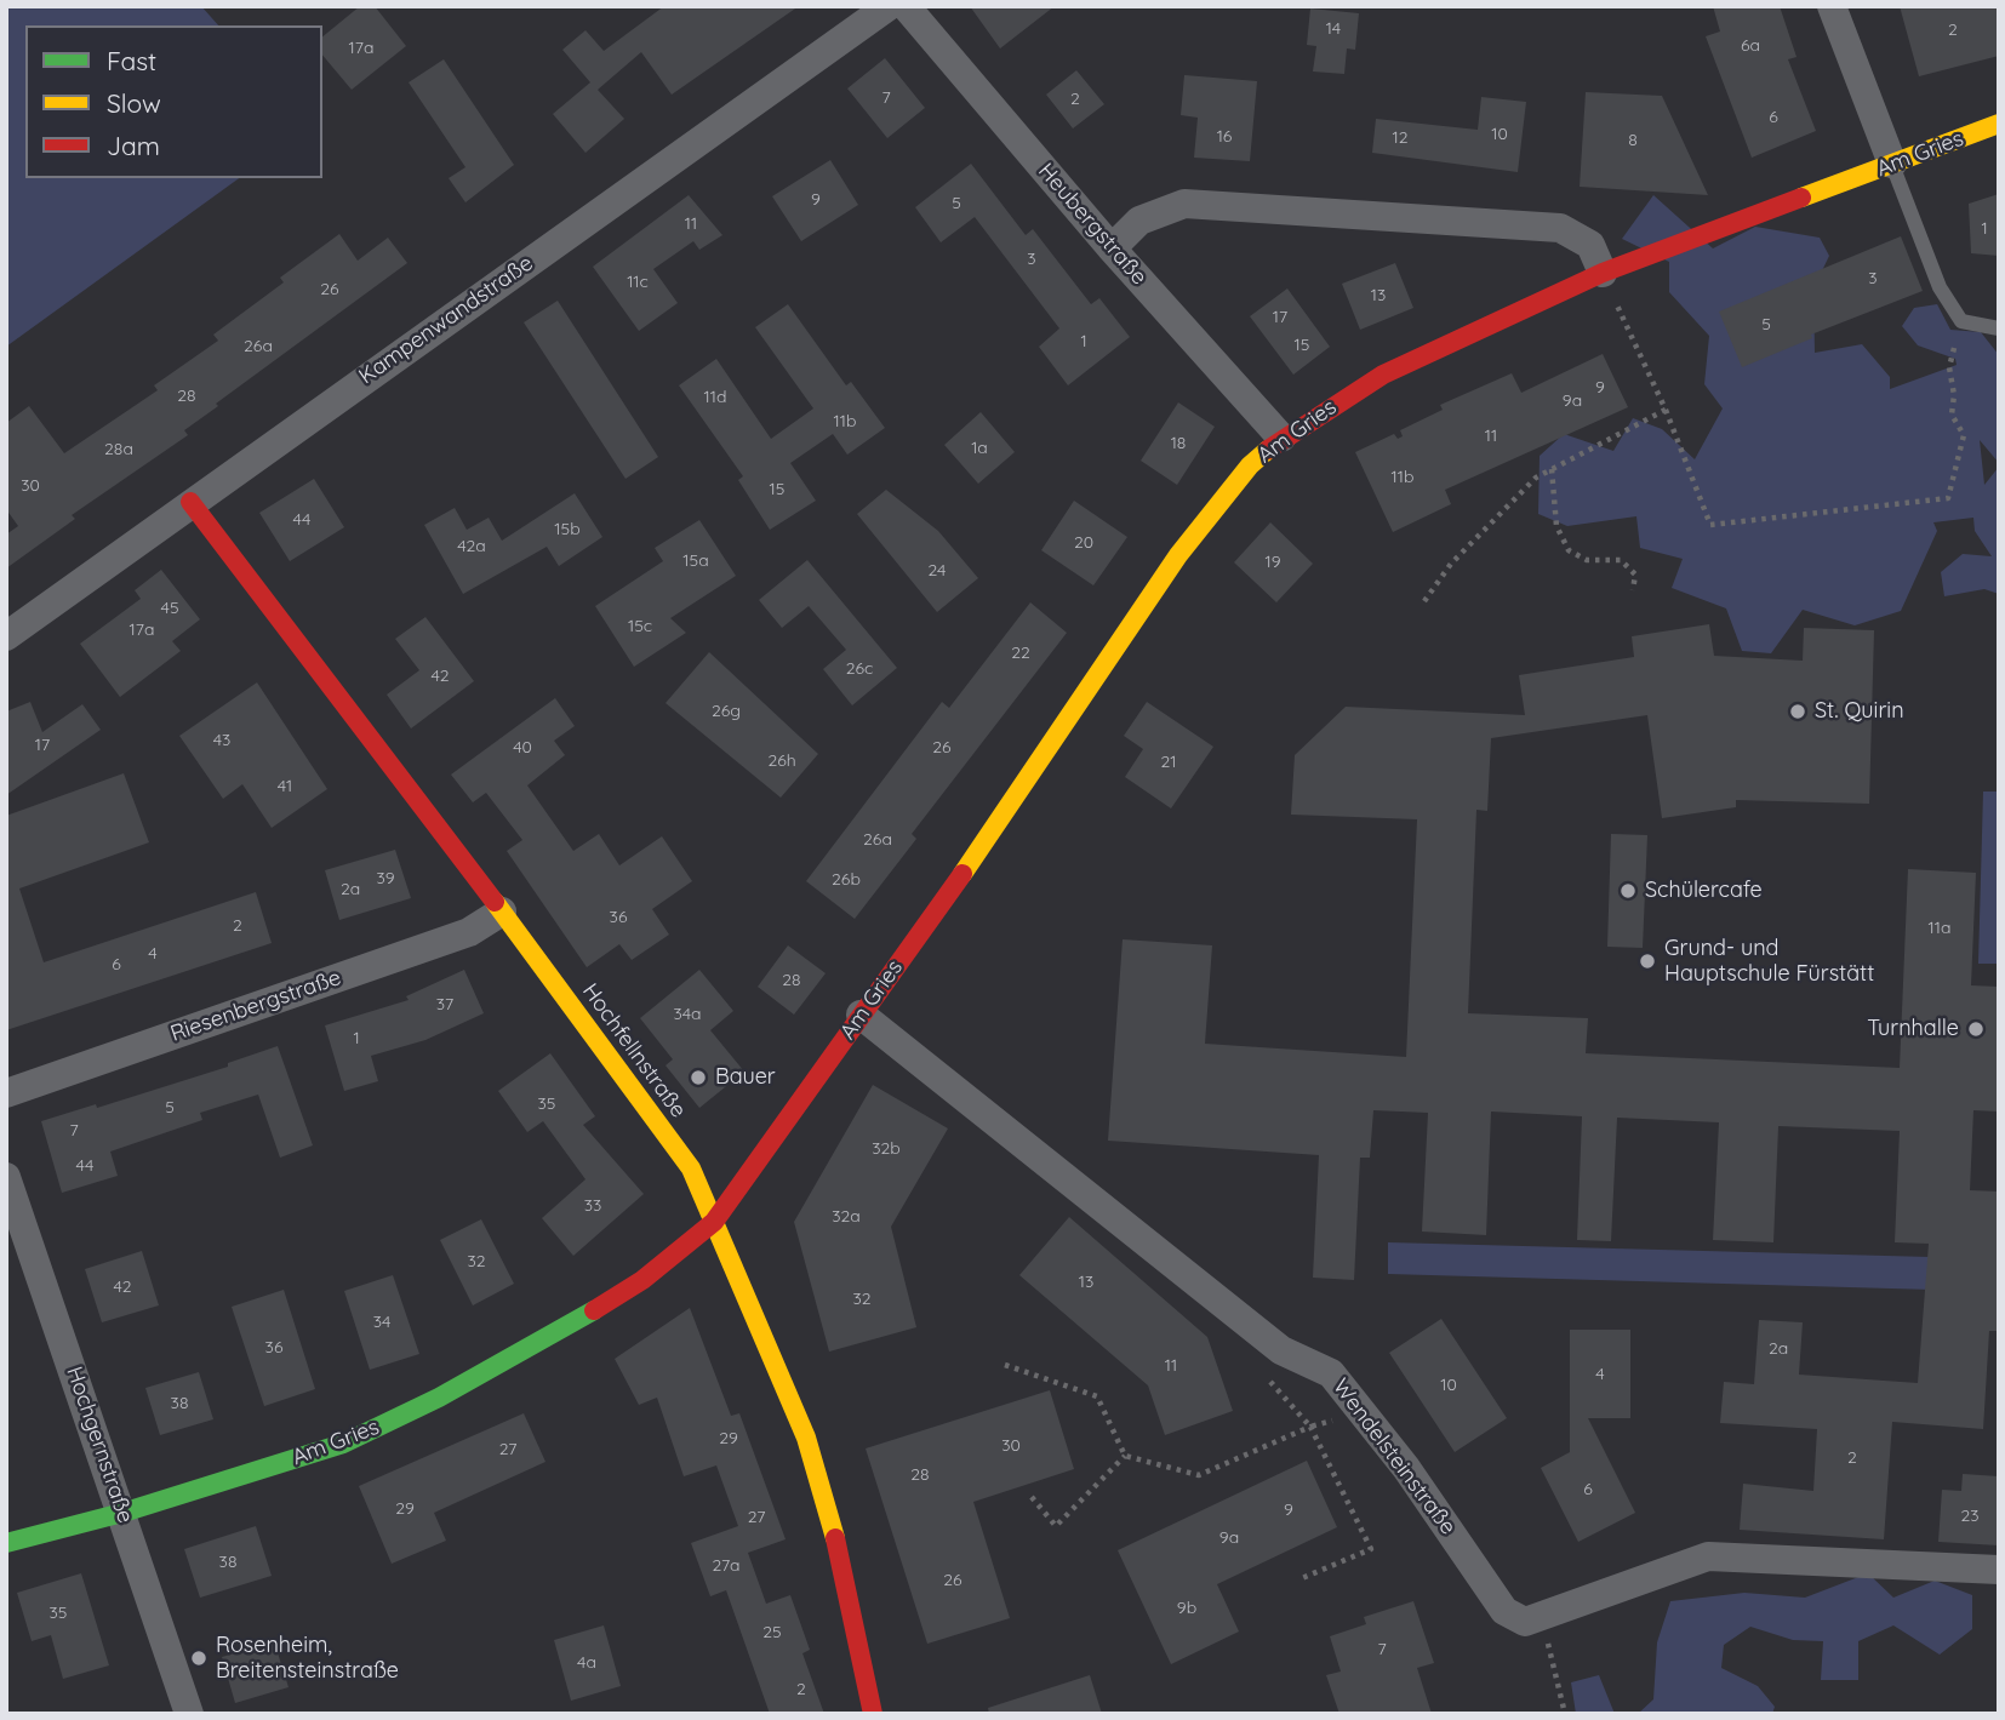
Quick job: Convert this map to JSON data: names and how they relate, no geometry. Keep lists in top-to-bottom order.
{
  "streets": {
    "street": [
      "Am Gries",
      "Heubergstraße",
      "Kampenwandstraße",
      "Riesenbergstraße",
      "Hochfellnstraße",
      "Hochgernstraße",
      "Wendelsteinstraße"
    ]
  },
  "crossings": [
    ["Am Gries", "Heubergstraße"],
    ["Am Gries", "Hochfellnstraße"],
    ["Am Gries", "Hochgernstraße"],
    ["Am Gries", "Wendelsteinstraße"],
    ["Kampenwandstraße", "Hochfellnstraße"],
    ["Riesenbergstraße", "Hochfellnstraße"]
  ],
  "places": [
    "St. Quirin",
    "Schülercafe",
    "Grund- und Hauptschule Fürstätt",
    "Turnhalle",
    "Bauer",
    "Rosenheim, Breitensteinstraße"
  ],
  "house_numbers": [
    "14",
    "2",
    "6a",
    "17a",
    "7",
    "2",
    "6",
    "10",
    "16",
    "12",
    "8",
    "9",
    "5",
    "11",
    "1",
    "3",
    "3",
    "11c",
    "26",
    "13",
    "17",
    "5",
    "1",
    "15",
    "26a",
    "9",
    "28",
    "11d",
    "9a",
    "11b",
    "11",
    "18",
    "1a",
    "28a",
    "11b",
    "30",
    "15",
    "44",
    "15b",
    "20",
    "42a",
    "15a",
    "19",
    "24",
    "45",
    "15c",
    "17a",
    "22",
    "26c",
    "42",
    "26g",
    "43",
    "17",
    "40",
    "26",
    "26h",
    "21",
    "41",
    "26a",
    "39",
    "26b",
    "2a",
    "36",
    "2",
    "11a",
    "4",
    "6",
    "28",
    "37",
    "34a",
    "1",
    "35",
    "5",
    "7",
    "32b",
    "44",
    "33",
    "32a",
    "32",
    "13",
    "42",
    "32",
    "34",
    "36",
    "2a",
    "11",
    "4",
    "10",
    "38",
    "29",
    "30",
    "27",
    "2",
    "28",
    "6",
    "29",
    "9",
    "23",
    "27",
    "9a",
    "38",
    "27a",
    "26",
    "9b",
    "35",
    "25",
    "7",
    "4a",
    "2"
  ],
  "legend": ["Fast", "Slow", "Jam"]
}
